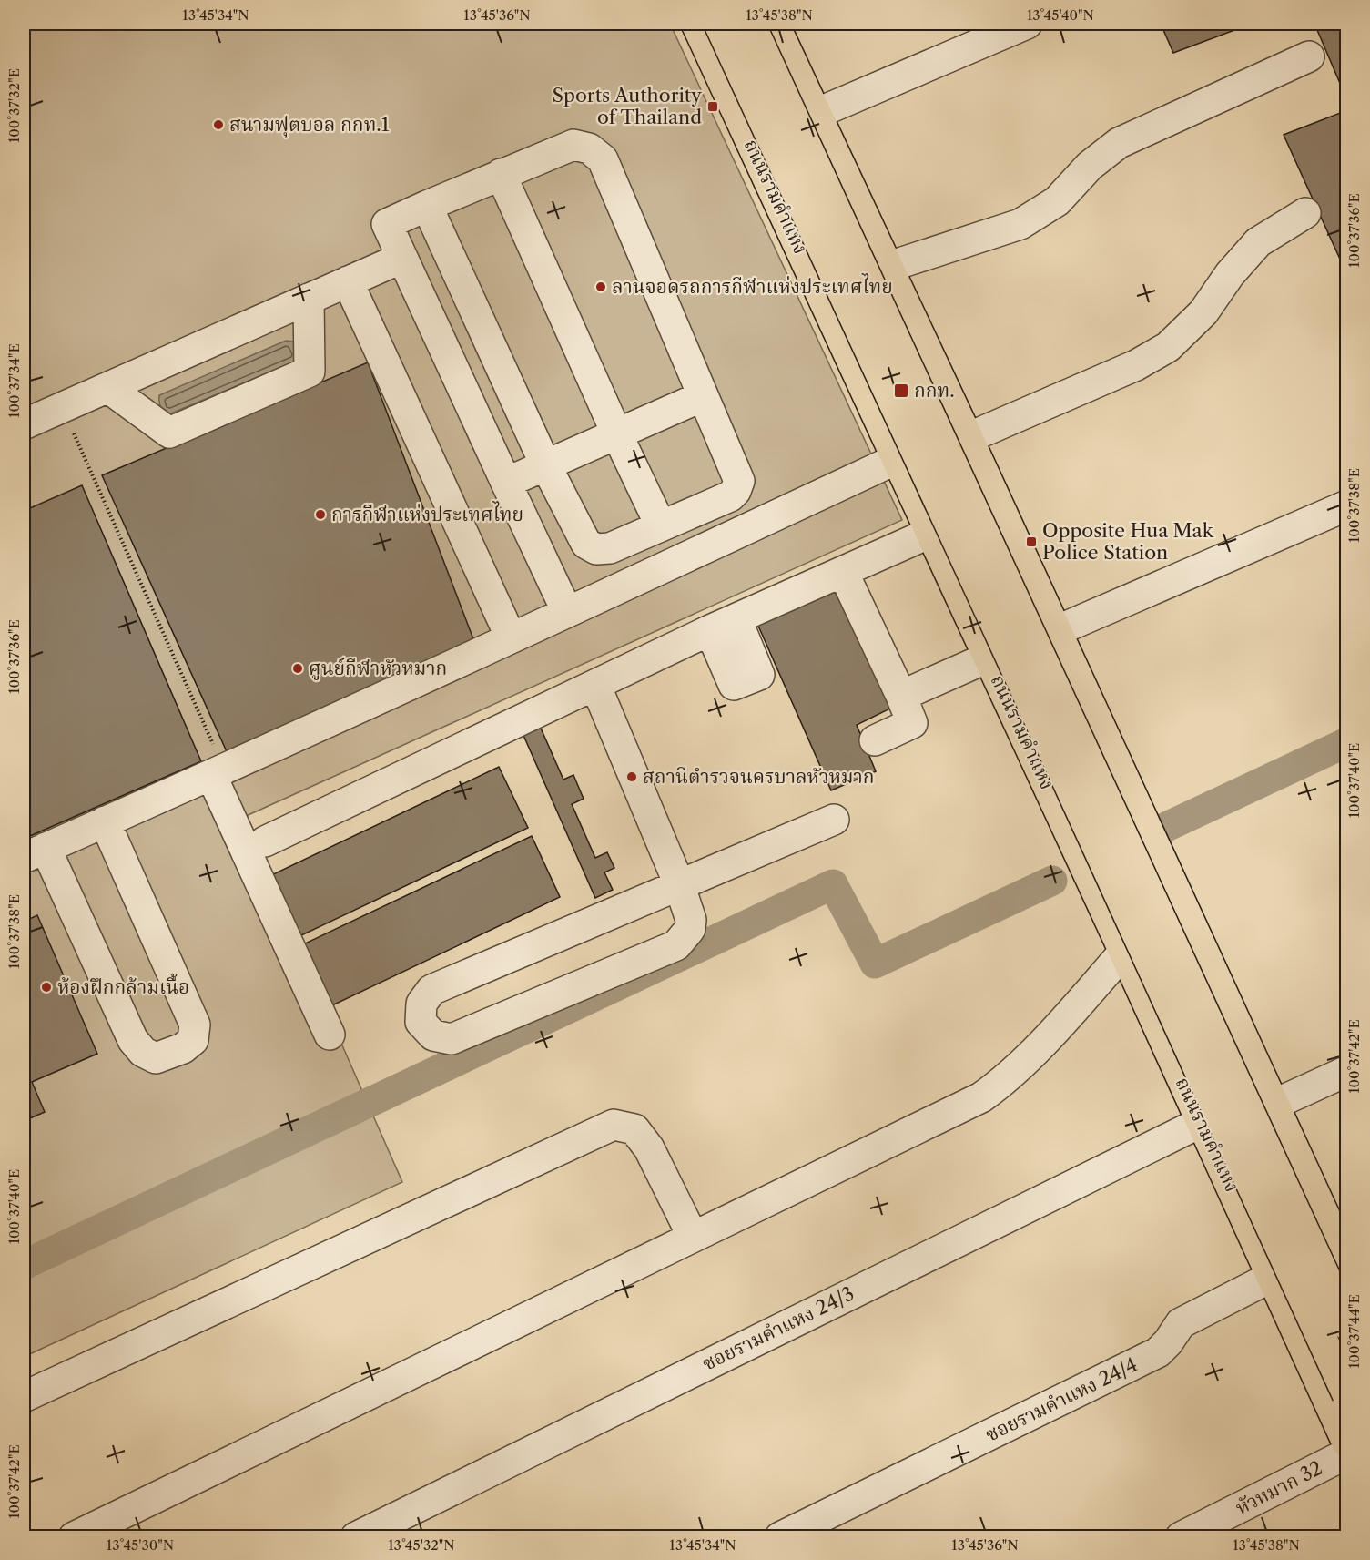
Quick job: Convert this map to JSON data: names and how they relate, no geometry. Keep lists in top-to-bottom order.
{
  "streets": {
    "main road": ["ถนนรามคำแหง"],
    "street": ["ซอยรามคำแหง 24/3", "ซอยรามคำแหง 24/4", "หัวหมาก 32"]
  },
  "crossings": [
    ["ถนนรามคำแหง", "ซอยรามคำแหง 24/3"],
    ["ถนนรามคำแหง", "ซอยรามคำแหง 24/4"]
  ],
  "places": {
    "transit": ["Sports Authority of Thailand", "กกท.", "Opposite Hua Mak Police Station"],
    "other": [
      "สนามฟุตบอล กกท.1",
      "ลานจอดรถการกีฬาแห่งประเทศไทย",
      "การกีฬาแห่งประเทศไทย",
      "ศูนย์กีฬาหัวหมาก",
      "สถานีตำรวจนครบาลหัวหมาก",
      "ห้องฝึกกล้ามเนื้อ"
    ]
  },
  "coordinates": [
    "13°45'34\"N",
    "13°45'36\"N",
    "13°45'38\"N",
    "13°45'40\"N",
    "100°37'32\"E",
    "100°37'36\"E",
    "100°37'34\"E",
    "100°37'38\"E",
    "100°37'40\"E",
    "100°37'42\"E",
    "100°37'44\"E",
    "13°45'30\"N",
    "13°45'32\"N"
  ]
}
